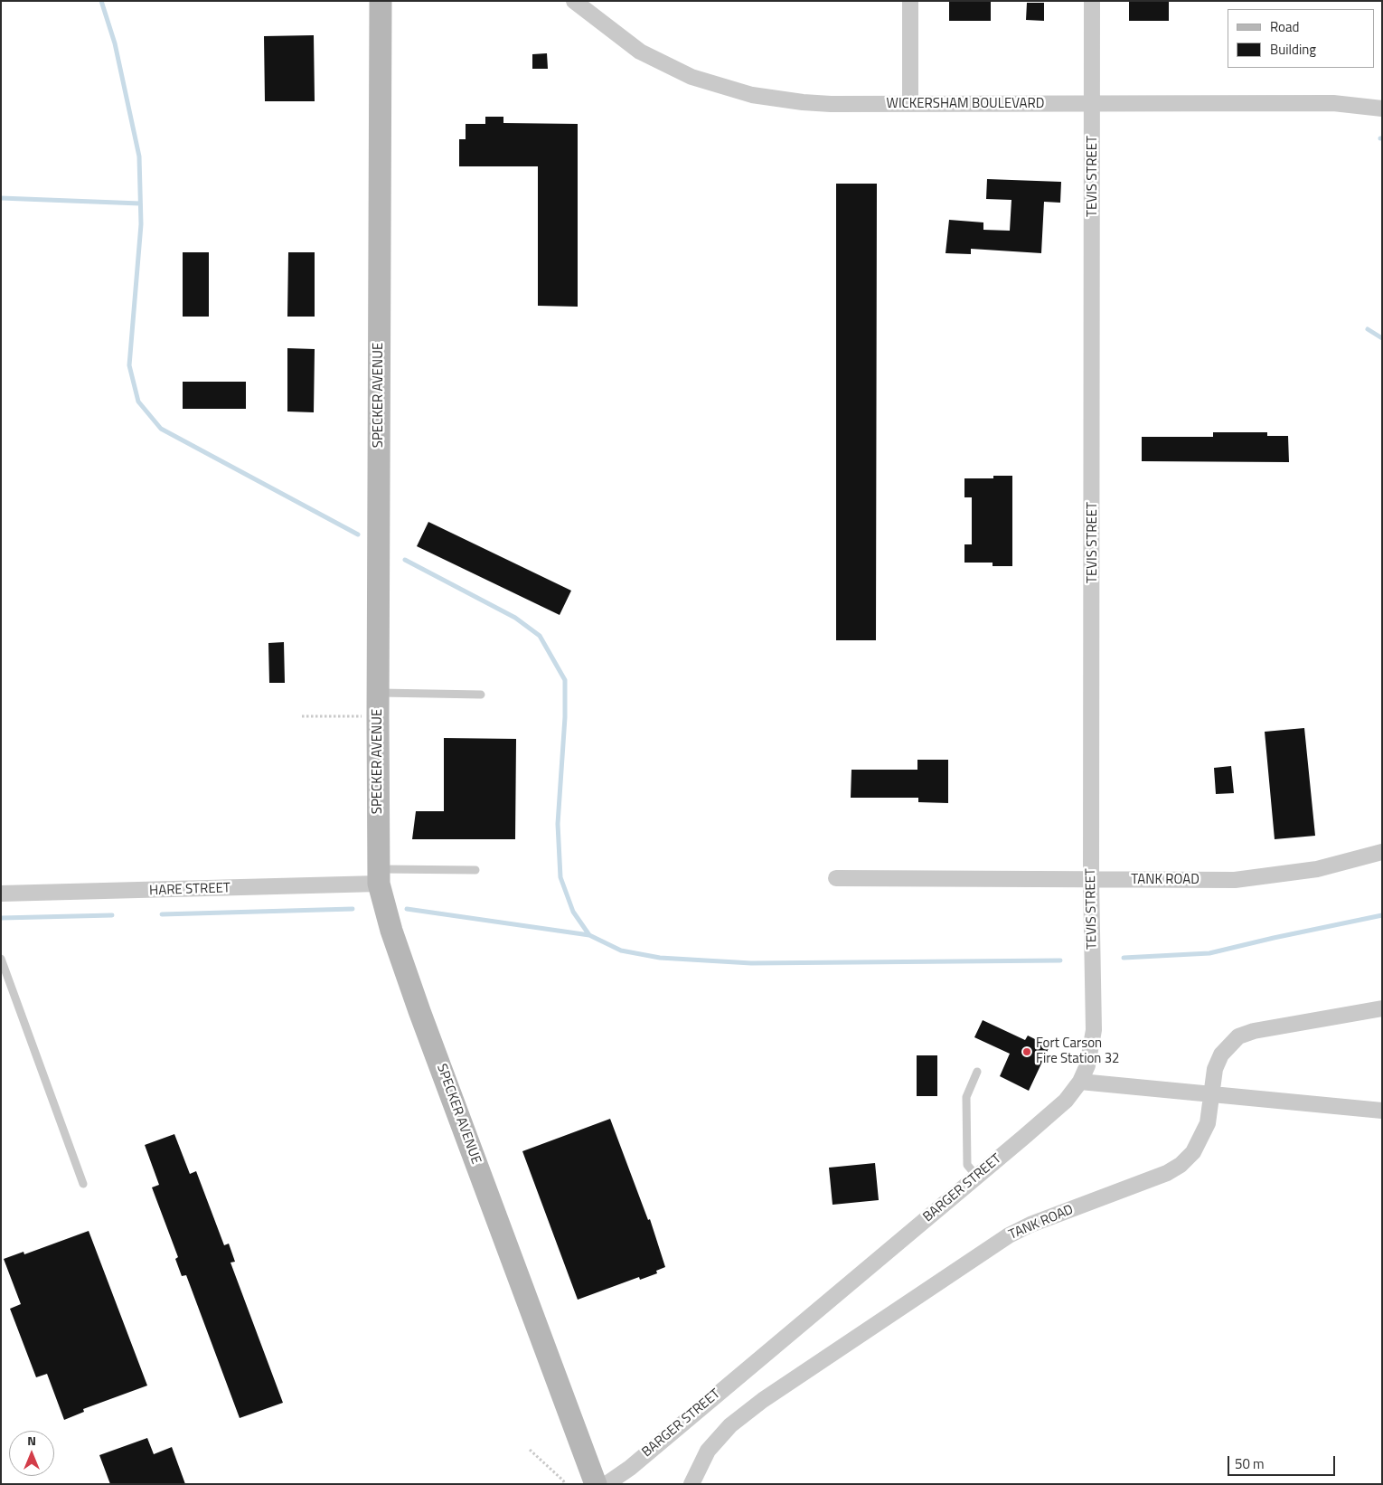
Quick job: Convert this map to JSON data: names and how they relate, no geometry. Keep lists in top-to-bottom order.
{
  "streets": {
    "street": [
      "WICKERSHAM BOULEVARD",
      "TEVIS STREET",
      "SPECKER AVENUE",
      "TANK ROAD",
      "HARE STREET",
      "BARGER STREET"
    ]
  },
  "crossings": [
    ["WICKERSHAM BOULEVARD", "TEVIS STREET"],
    ["TEVIS STREET", "TANK ROAD"],
    ["TEVIS STREET", "BARGER STREET"],
    ["SPECKER AVENUE", "HARE STREET"]
  ],
  "places": ["Fort Carson Fire Station 32"],
  "legend": ["Road", "Building"],
  "scale_bar": "50 m",
  "north": "top"
}
